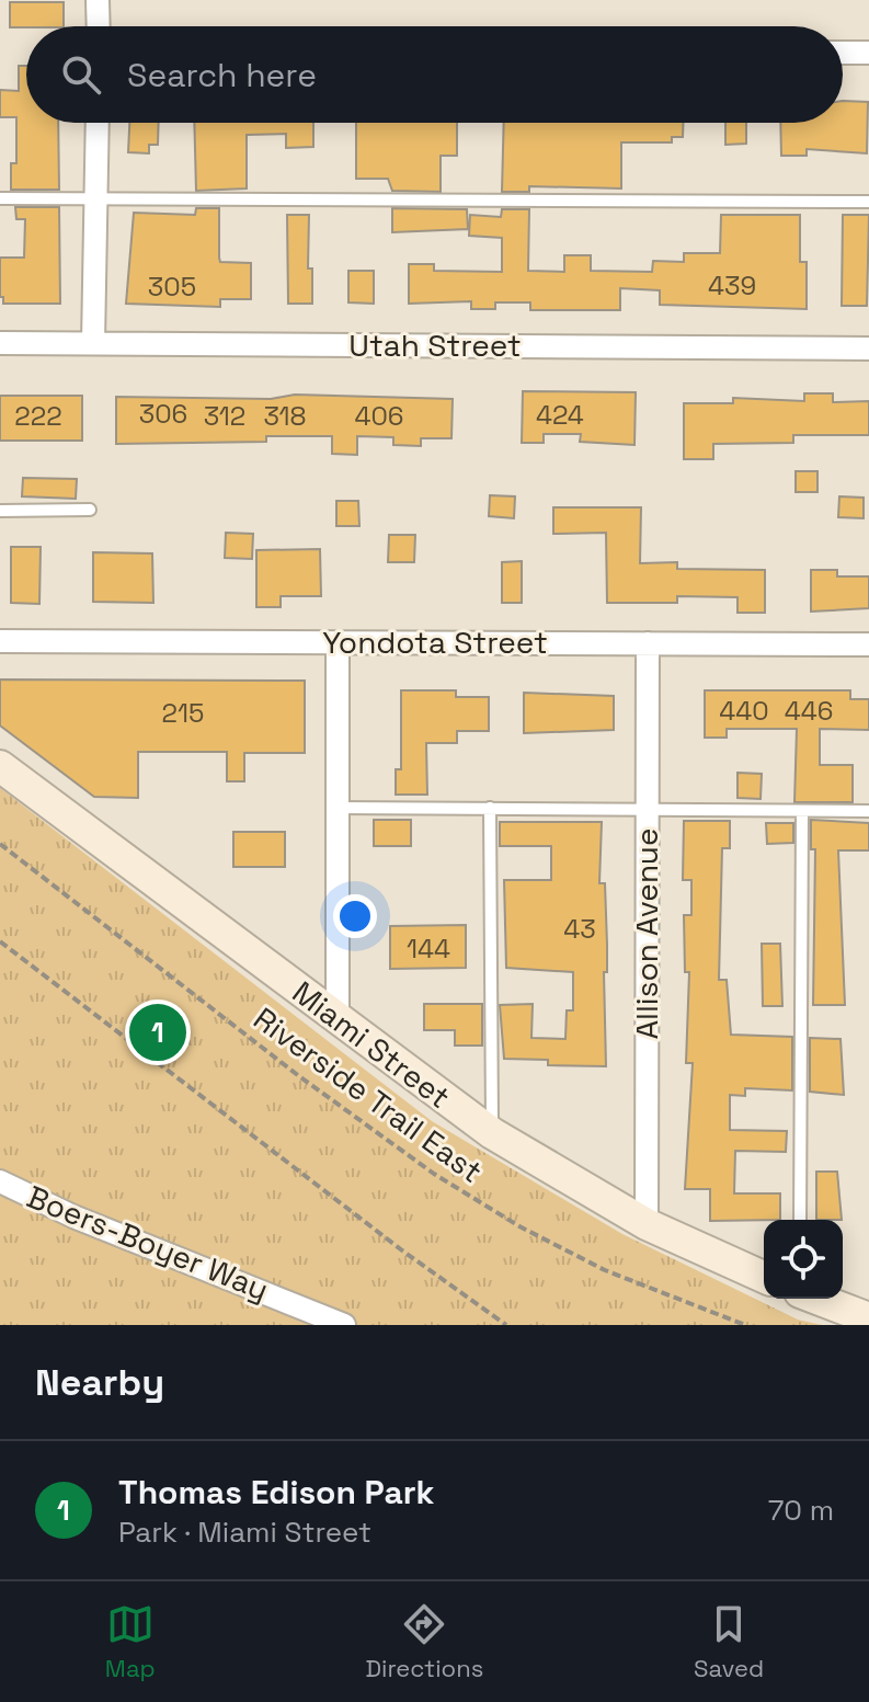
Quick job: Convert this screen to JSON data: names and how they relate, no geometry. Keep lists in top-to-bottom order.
{
  "streets": {
    "street": [
      "Utah Street",
      "Yondota Street",
      "Allison Avenue",
      "Miami Street",
      "Boers-Boyer Way"
    ],
    "path": ["Riverside Trail East"]
  },
  "crossings": [
    ["Yondota Street", "Allison Avenue"],
    ["Allison Avenue", "Miami Street"]
  ],
  "house_numbers": [
    "439",
    "305",
    "306",
    "424",
    "222",
    "312",
    "318",
    "406",
    "440",
    "446",
    "215",
    "43",
    "144"
  ],
  "page": {
    "search": "Search here",
    "pins": "1",
    "heading": "Nearby",
    "list": [
      {
        "mark": "1",
        "name": "Thomas Edison Park",
        "note": "Park · Miami Street",
        "value": "70 m"
      }
    ],
    "nav": ["Map", "Directions", "Saved"]
  }
}
